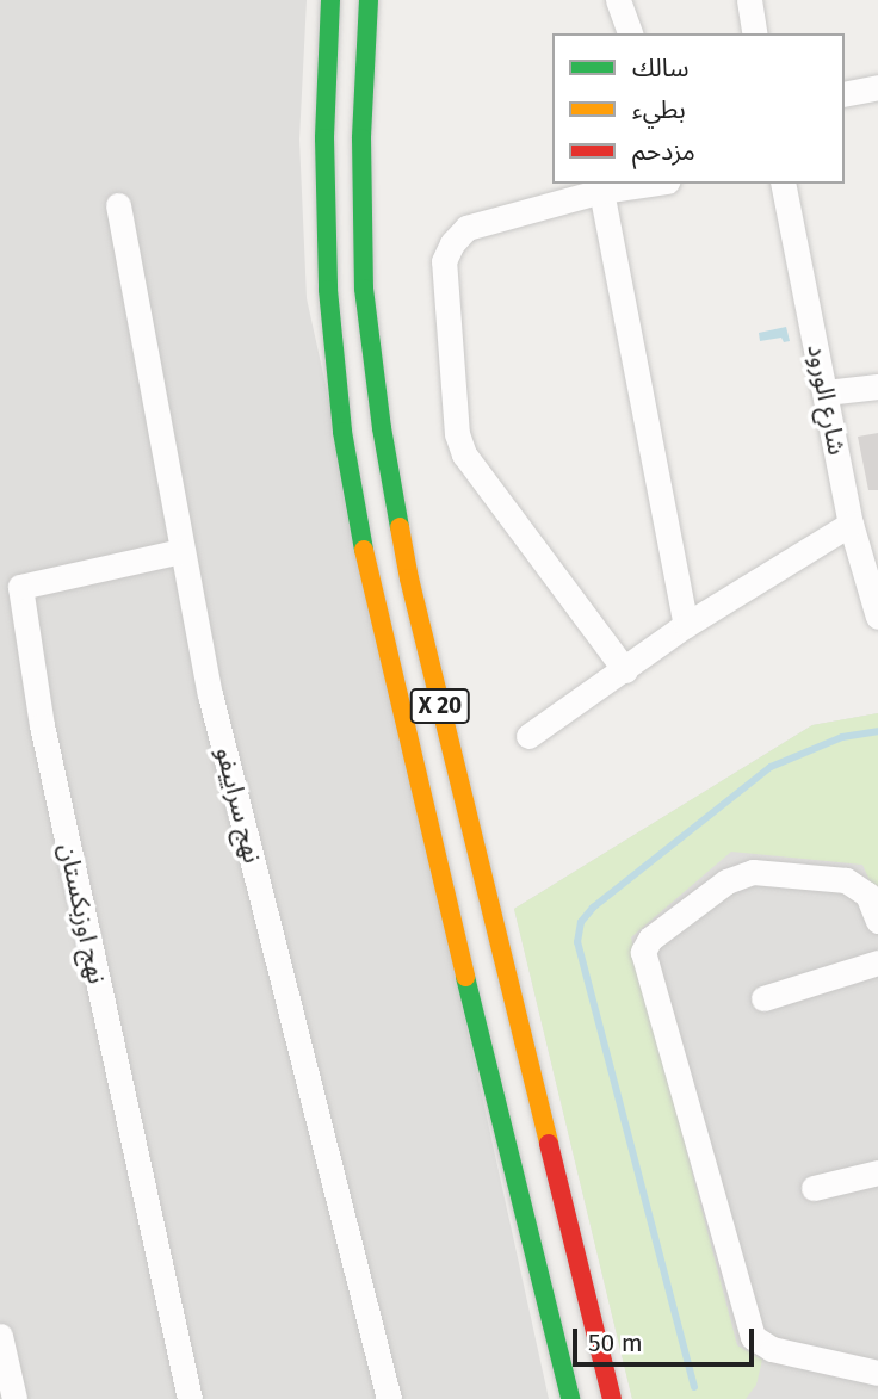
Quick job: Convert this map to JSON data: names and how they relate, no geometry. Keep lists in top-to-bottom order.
{
  "streets": {
    "highway": ["X 20"],
    "street": ["شارع الورود", "نهج سراييفو", "نهج اوزبكستان"]
  },
  "crossings": [
    ["نهج سراييفو", "نهج اوزبكستان"]
  ],
  "legend": ["سالك", "بطيء", "مزدحم"],
  "scale_bar": "50 m"
}
